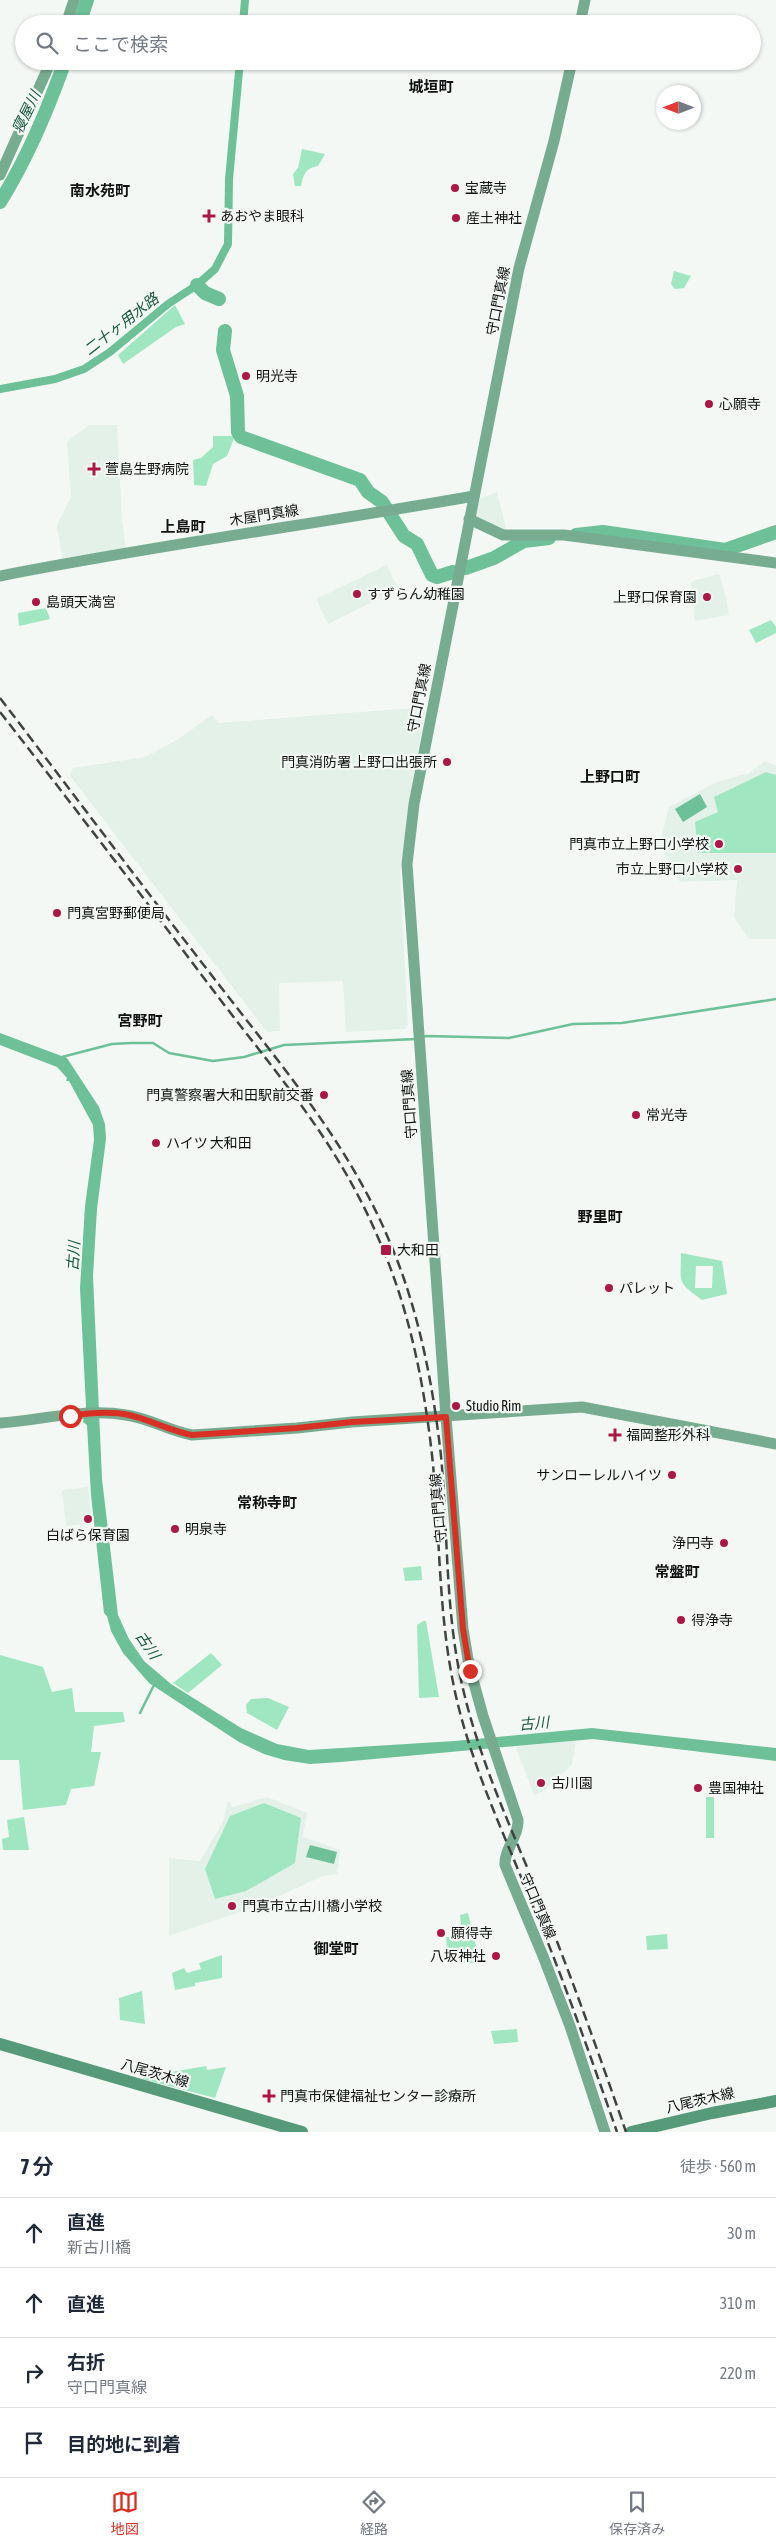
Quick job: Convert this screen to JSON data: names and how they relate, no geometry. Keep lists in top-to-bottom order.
{
  "streets": {
    "main road": ["守口門真線", "木屋門真線", "八尾茨木線"]
  },
  "crossings": [
    ["守口門真線", "木屋門真線"]
  ],
  "districts": [
    "城垣町",
    "南水苑町",
    "上島町",
    "上野口町",
    "宮野町",
    "野里町",
    "常称寺町",
    "常盤町",
    "御堂町"
  ],
  "water": ["寝屋川", "二十ヶ用水路", "古川"],
  "places": {
    "other": [
      "宝蔵寺",
      "産土神社",
      "明光寺",
      "心願寺",
      "すずらん幼稚園",
      "上野口保育園",
      "島頭天満宮",
      "門真消防署 上野口出張所",
      "門真市立上野口小学校",
      "市立上野口小学校",
      "門真宮野郵便局",
      "門真警察署大和田駅前交番",
      "常光寺",
      "ハイツ 大和田",
      "パレット",
      "Studio Rim",
      "サンローレルハイツ",
      "白ばら保育園",
      "明泉寺",
      "浄円寺",
      "得浄寺",
      "古川園",
      "豊国神社",
      "門真市立古川橋小学校",
      "願得寺",
      "八坂神社"
    ],
    "health": [
      "あおやま眼科",
      "萱島生野病院",
      "福岡整形外科",
      "門真市保健福祉センター診療所"
    ],
    "transit": ["大和田"]
  },
  "north": "left",
  "page": {
    "search": "ここで検索",
    "heading": ["7 分", "徒歩 · 560 m"],
    "list": [
      ["直進", "新古川橋", "30 m"],
      ["直進", "310 m"],
      ["右折", "守口門真線", "220 m"],
      "目的地に到着"
    ],
    "nav": ["地図", "経路", "保存済み"]
  }
}
